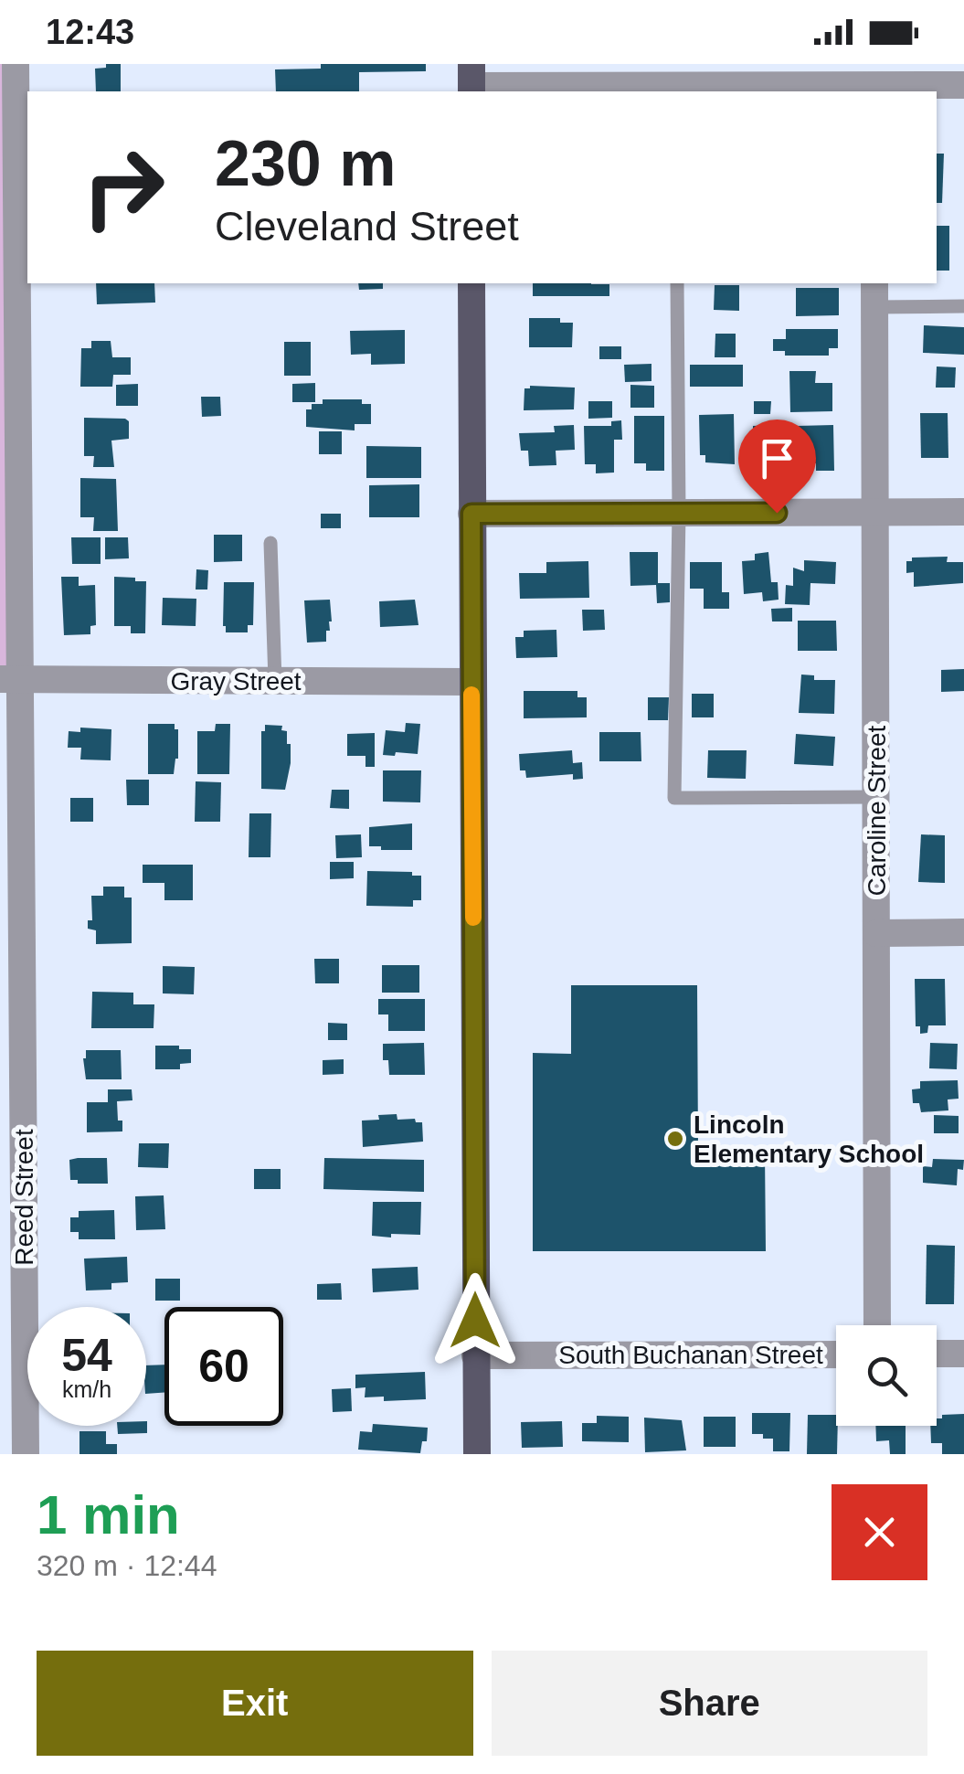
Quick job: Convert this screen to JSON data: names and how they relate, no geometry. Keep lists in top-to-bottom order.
{
  "streets": {
    "street": [
      "Gray Street",
      "Caroline Street",
      "Reed Street",
      "South Buchanan Street"
    ]
  },
  "crossings": [
    ["Gray Street", "Reed Street"]
  ],
  "places": ["Lincoln Elementary School"],
  "page": {
    "status": "12:43",
    "turn": ["230 m", "Cleveland Street"],
    "speed": "54 km/h",
    "limit": "60",
    "heading": ["1 min", "320 m · 12:44"],
    "buttons": ["Exit", "Share"]
  }
}
